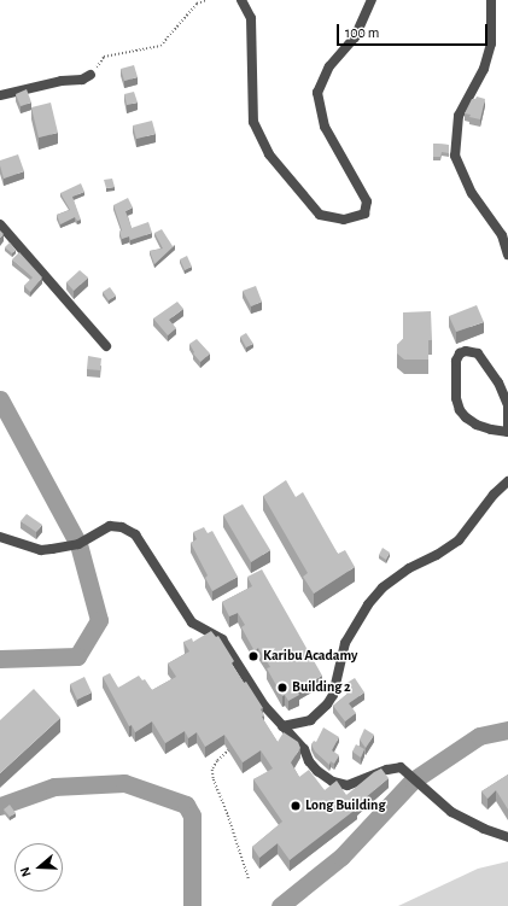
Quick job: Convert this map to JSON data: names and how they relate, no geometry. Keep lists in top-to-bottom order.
{
  "places": ["Karibu Acadamy", "Building 2", "Long Building"],
  "scale_bar": "100 m",
  "north": "left"
}
